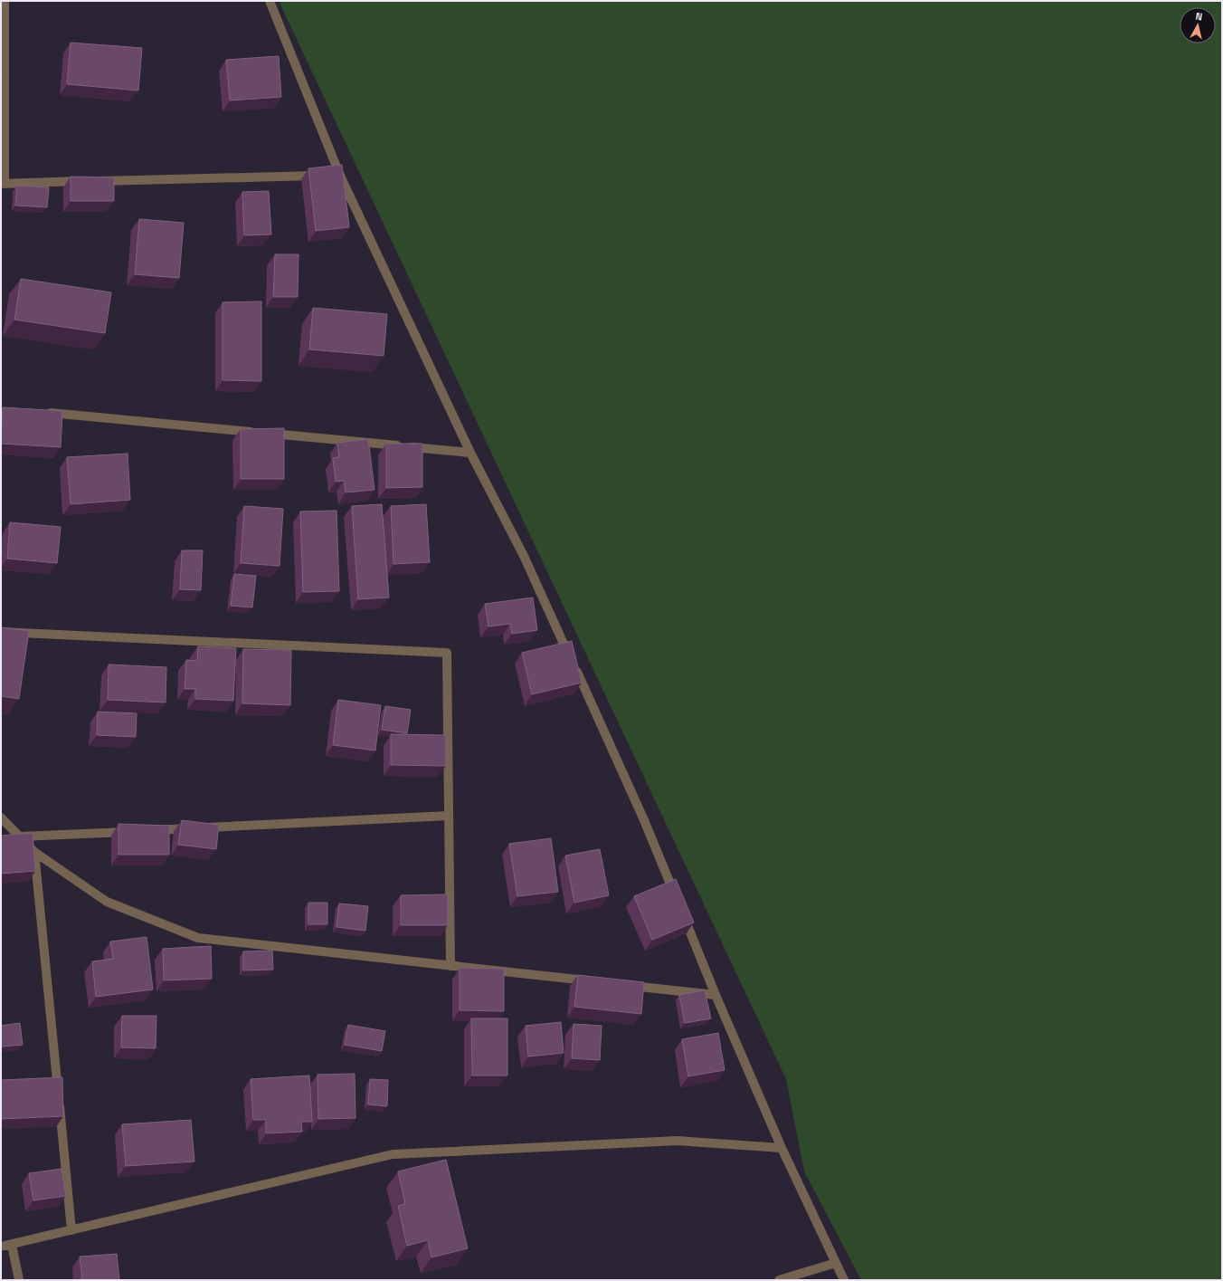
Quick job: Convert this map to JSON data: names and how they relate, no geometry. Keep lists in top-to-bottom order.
{
  "north": "top"
}
